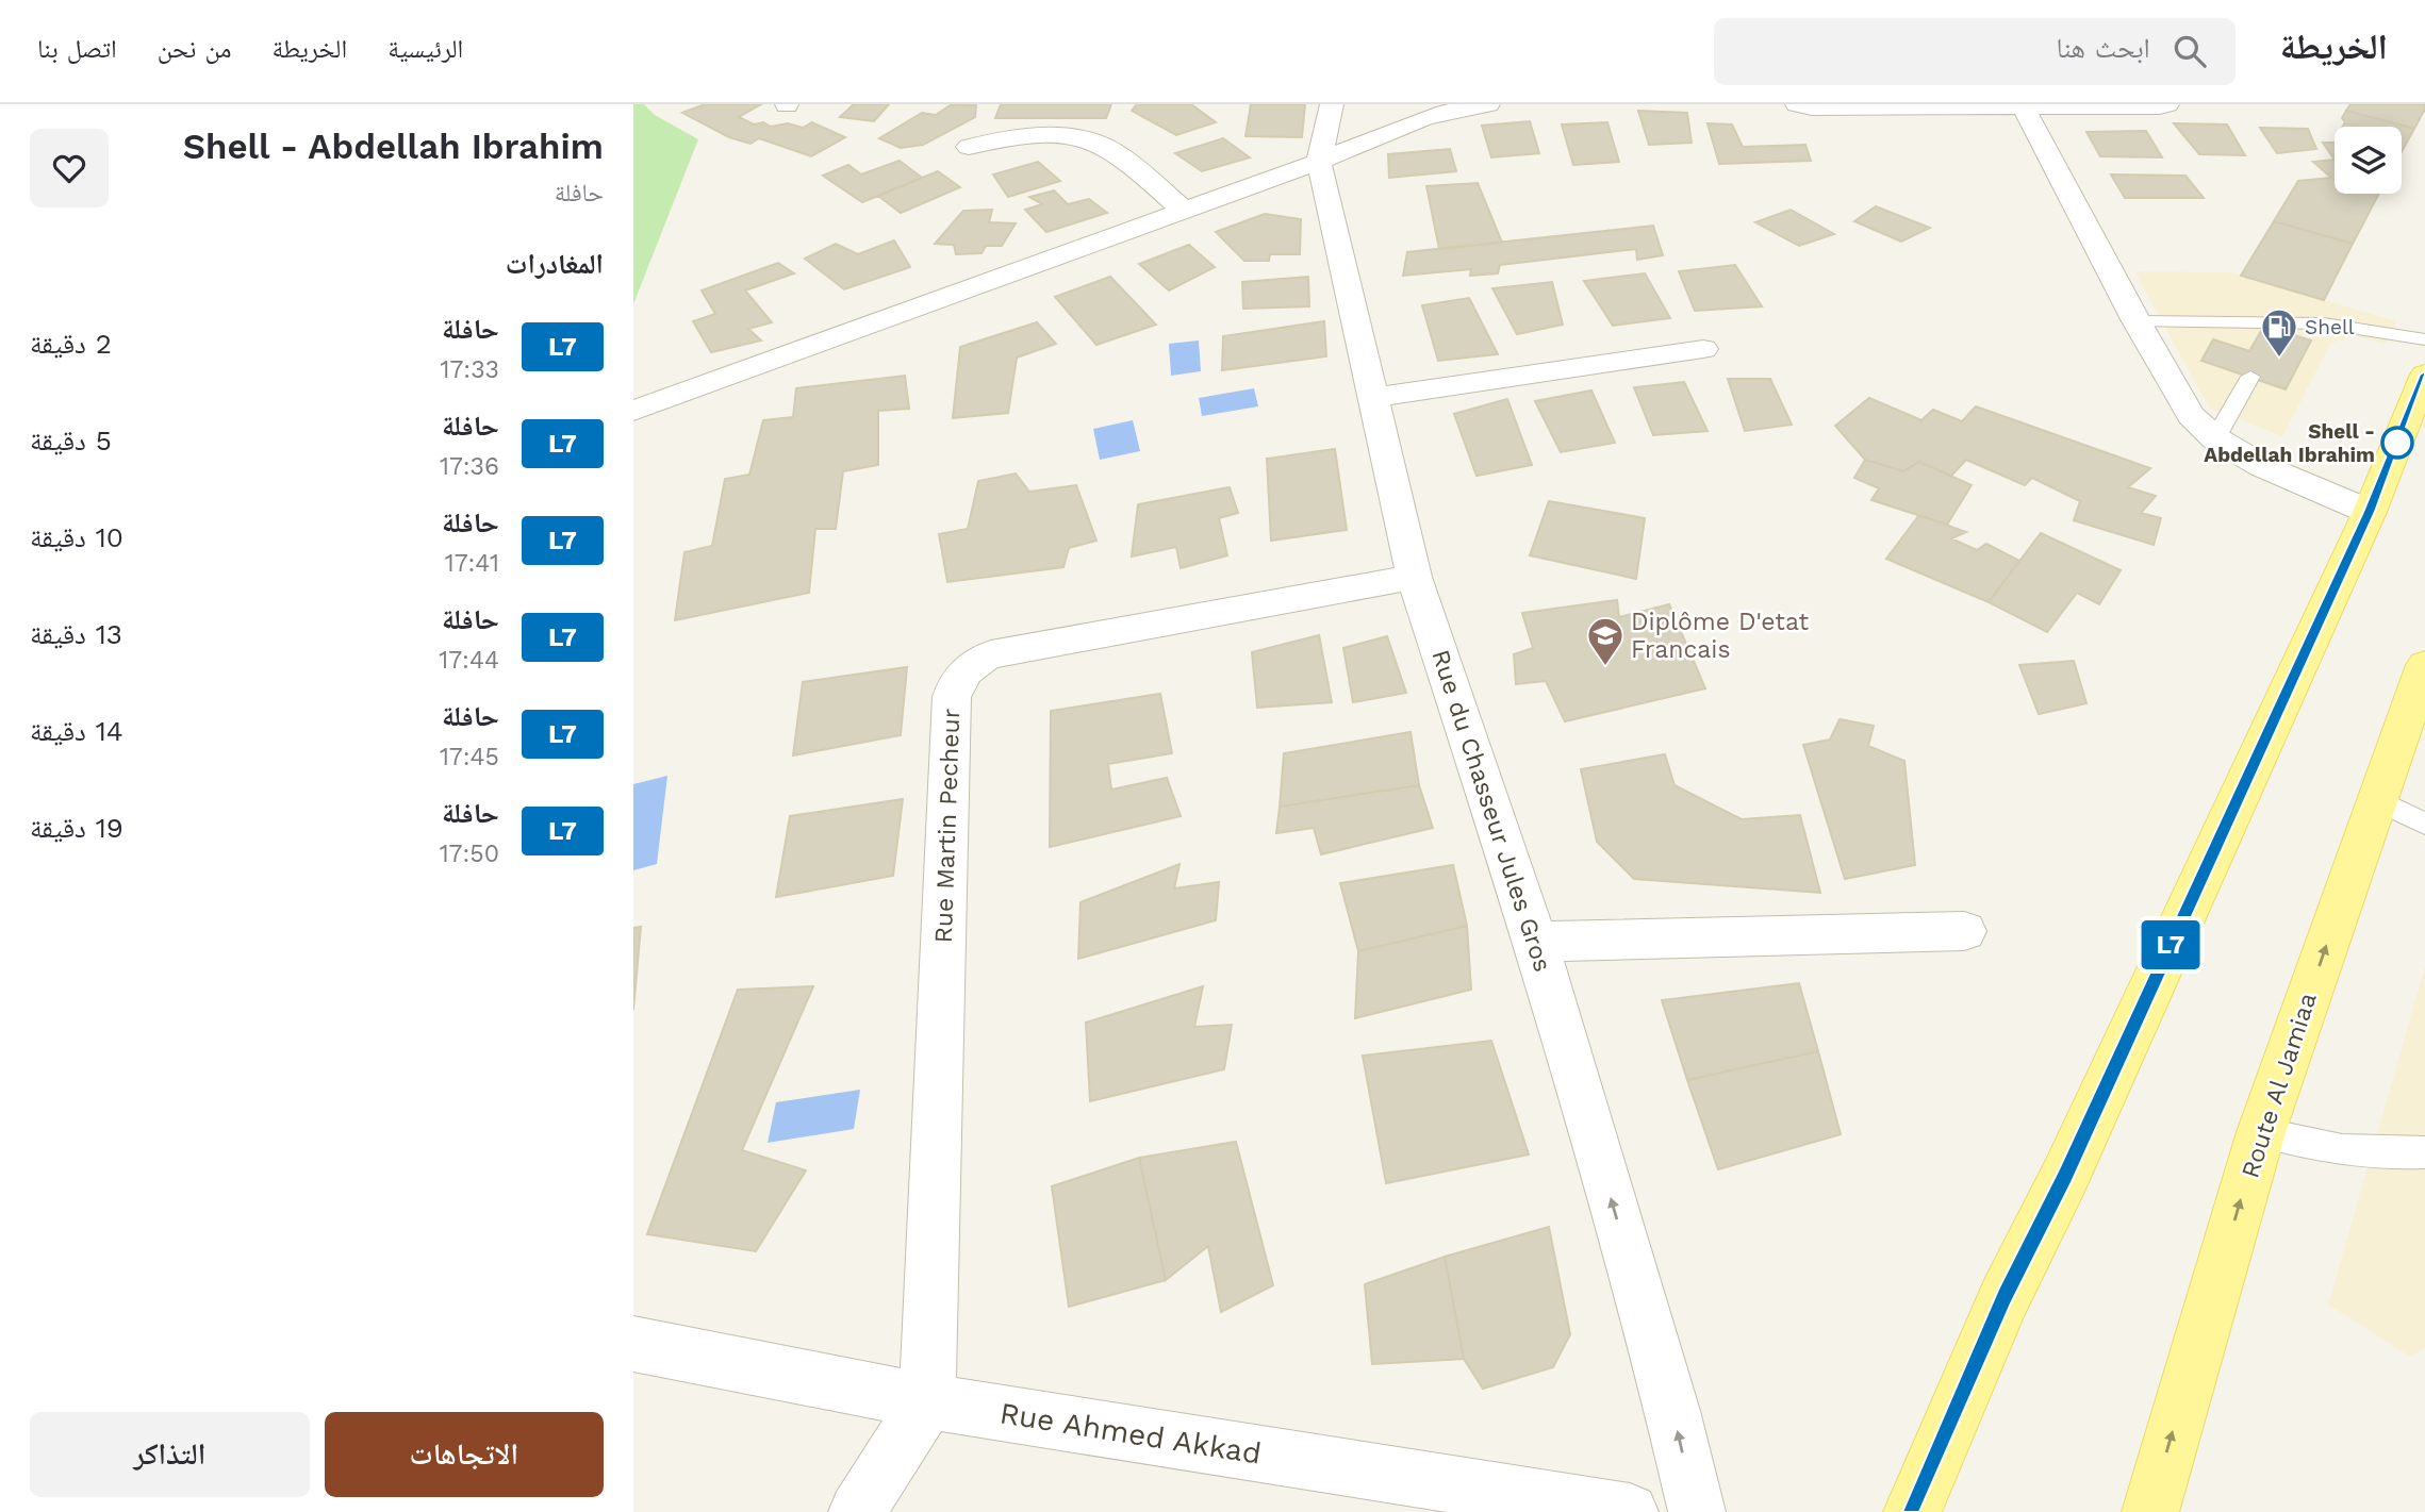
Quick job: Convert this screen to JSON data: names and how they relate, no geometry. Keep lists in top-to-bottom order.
{
  "streets": {
    "main road": ["Route Al Jamiaa"],
    "street": ["Rue du Chasseur Jules Gros", "Rue Martin Pecheur", "Rue Ahmed Akkad"]
  },
  "crossings": [
    ["Rue du Chasseur Jules Gros", "Rue Martin Pecheur"],
    ["Rue Martin Pecheur", "Rue Ahmed Akkad"]
  ],
  "one_way": ["Rue du Chasseur Jules Gros"],
  "places": {
    "fuel station": ["Shell"],
    "other": ["Shell - Abdellah Ibrahim"],
    "school or university": ["Diplôme D'etat Francais"]
  },
  "lines": ["bus line L7"],
  "page": {
    "header": "الخريطة",
    "search": "ابحث هنا",
    "nav": [
      "الرئيسية",
      "الخريطة",
      "من نحن",
      "اتصل بنا"
    ],
    "on_map": "L7",
    "heading": [
      ["Shell - Abdellah Ibrahim", "حافلة"],
      "المغادرات"
    ],
    "list": [
      {
        "mark": "L7",
        "name": "حافلة",
        "note": "17:33",
        "value": "2 دقيقة"
      },
      {
        "mark": "L7",
        "name": "حافلة",
        "note": "17:36",
        "value": "5 دقيقة"
      },
      {
        "mark": "L7",
        "name": "حافلة",
        "note": "17:41",
        "value": "10 دقيقة"
      },
      {
        "mark": "L7",
        "name": "حافلة",
        "note": "17:44",
        "value": "13 دقيقة"
      },
      {
        "mark": "L7",
        "name": "حافلة",
        "note": "17:45",
        "value": "14 دقيقة"
      },
      {
        "mark": "L7",
        "name": "حافلة",
        "note": "17:50",
        "value": "19 دقيقة"
      }
    ],
    "buttons": ["الاتجاهات", "التذاكر"]
  }
}
